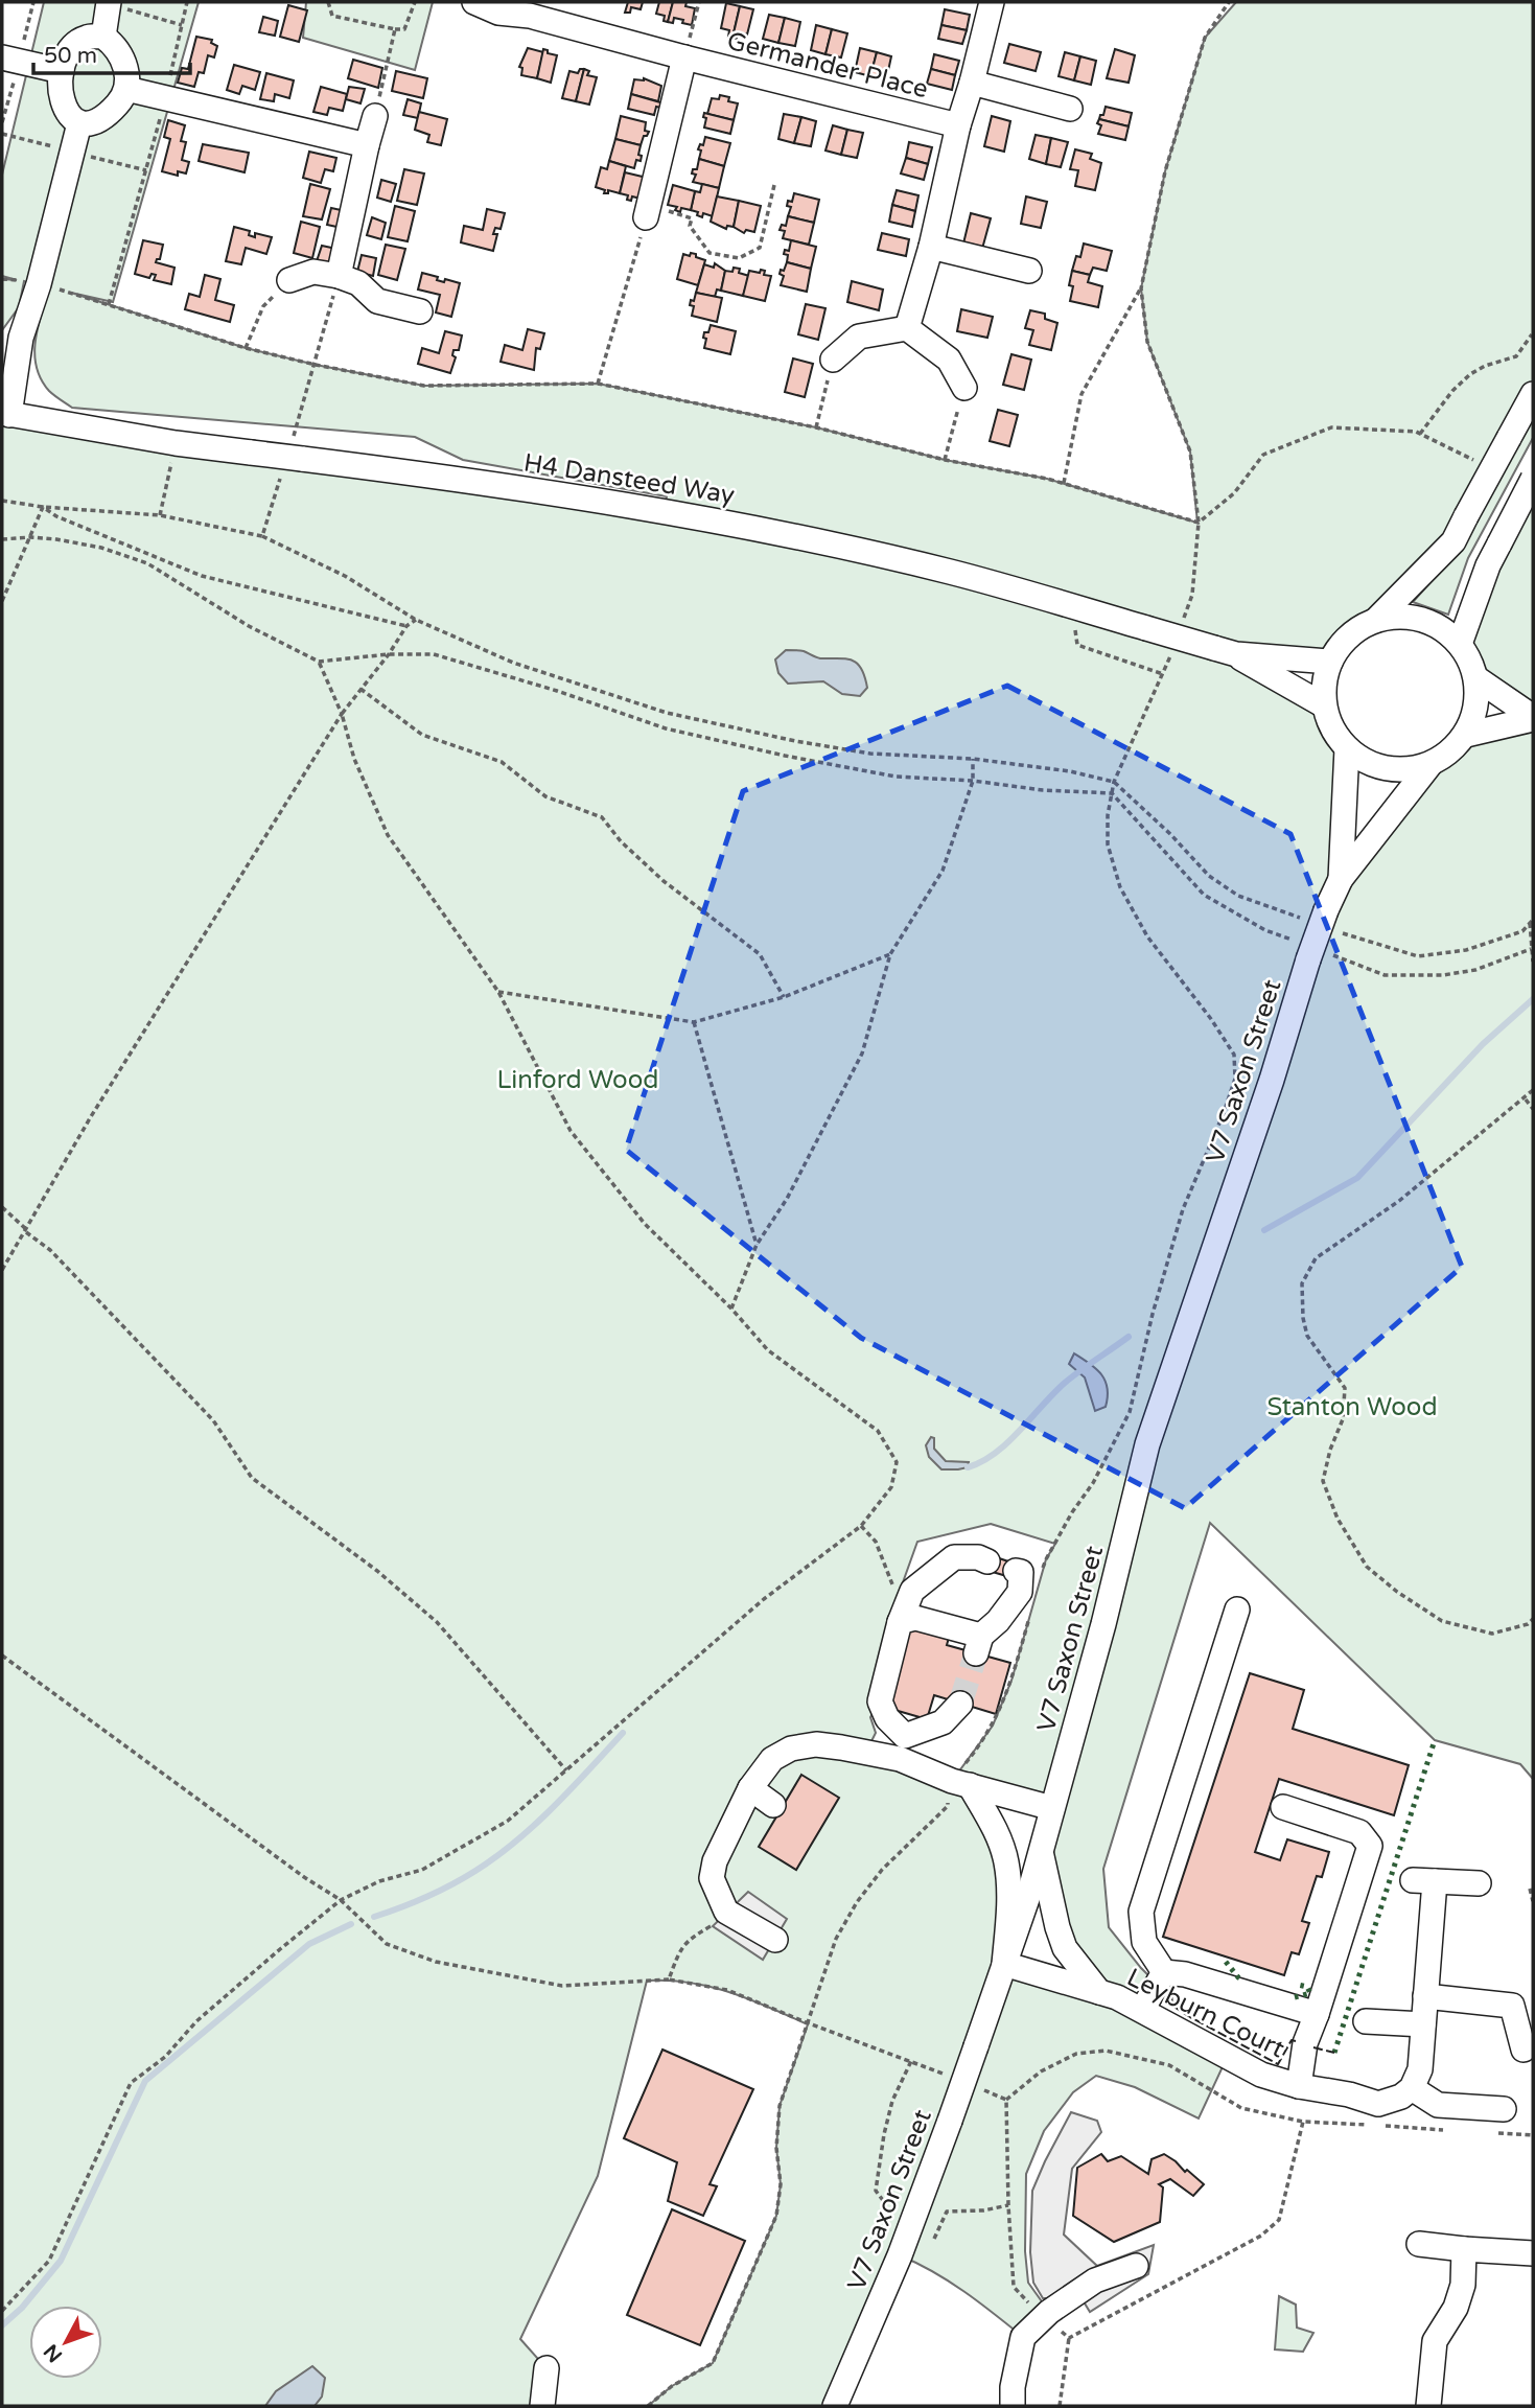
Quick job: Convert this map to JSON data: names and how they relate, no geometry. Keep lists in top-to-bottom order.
{
  "streets": {
    "street": [
      "Germander Place",
      "H4 Dansteed Way",
      "V7 Saxon Street",
      "Leyburn Court"
    ]
  },
  "crossings": [
    ["H4 Dansteed Way", "V7 Saxon Street"],
    ["V7 Saxon Street", "Leyburn Court"]
  ],
  "parks": ["Linford Wood", "Stanton Wood"],
  "scale_bar": "50 m",
  "north": "bottom left"
}
